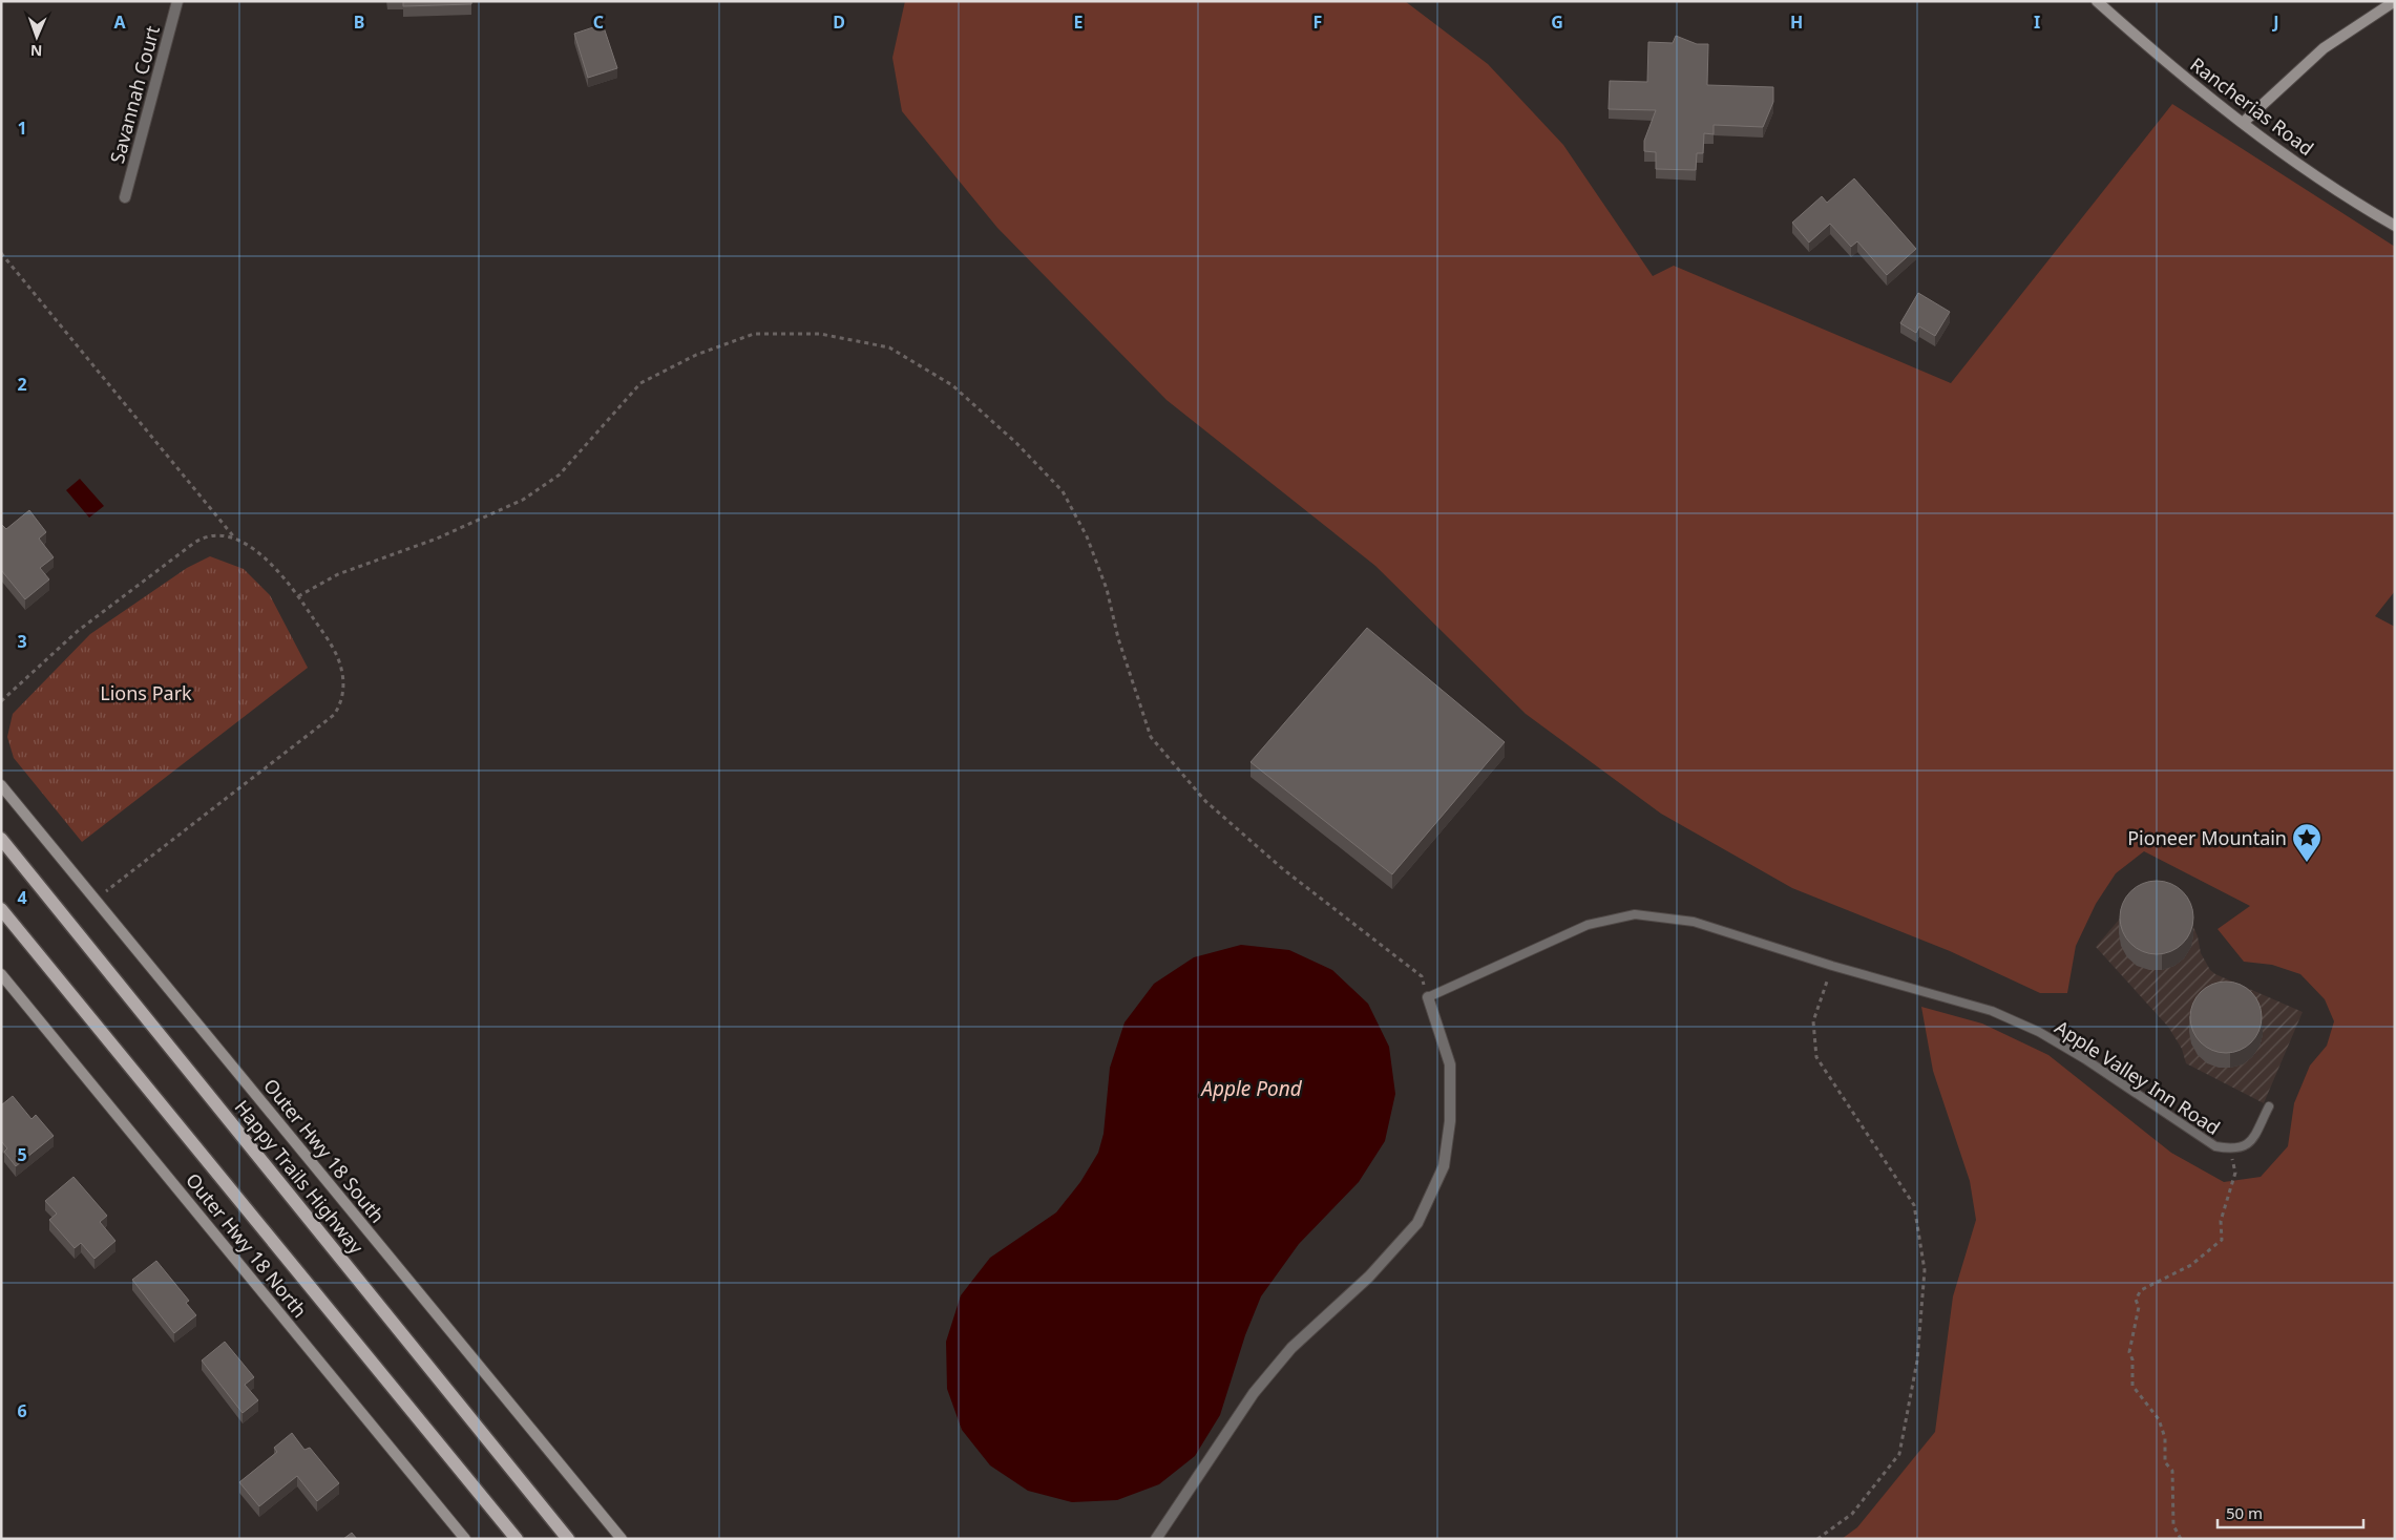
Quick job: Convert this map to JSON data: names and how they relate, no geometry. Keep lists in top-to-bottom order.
{
  "streets": {
    "main road": ["Happy Trails Highway"],
    "street": [
      "Savannah Court",
      "Rancherias Road",
      "Outer Hwy 18 South",
      "Outer Hwy 18 North"
    ],
    "lane": ["Apple Valley Inn Road"]
  },
  "water": ["Apple Pond"],
  "parks": ["Lions Park"],
  "places": {
    "place": ["Pioneer Mountain"]
  },
  "scale_bar": "50 m",
  "north": "bottom",
  "grid": {
    "columns": [
      "A",
      "B",
      "C",
      "D",
      "E",
      "F",
      "G",
      "H",
      "I",
      "J"
    ],
    "rows": [
      "1",
      "2",
      "3",
      "4",
      "5",
      "6"
    ]
  }
}
